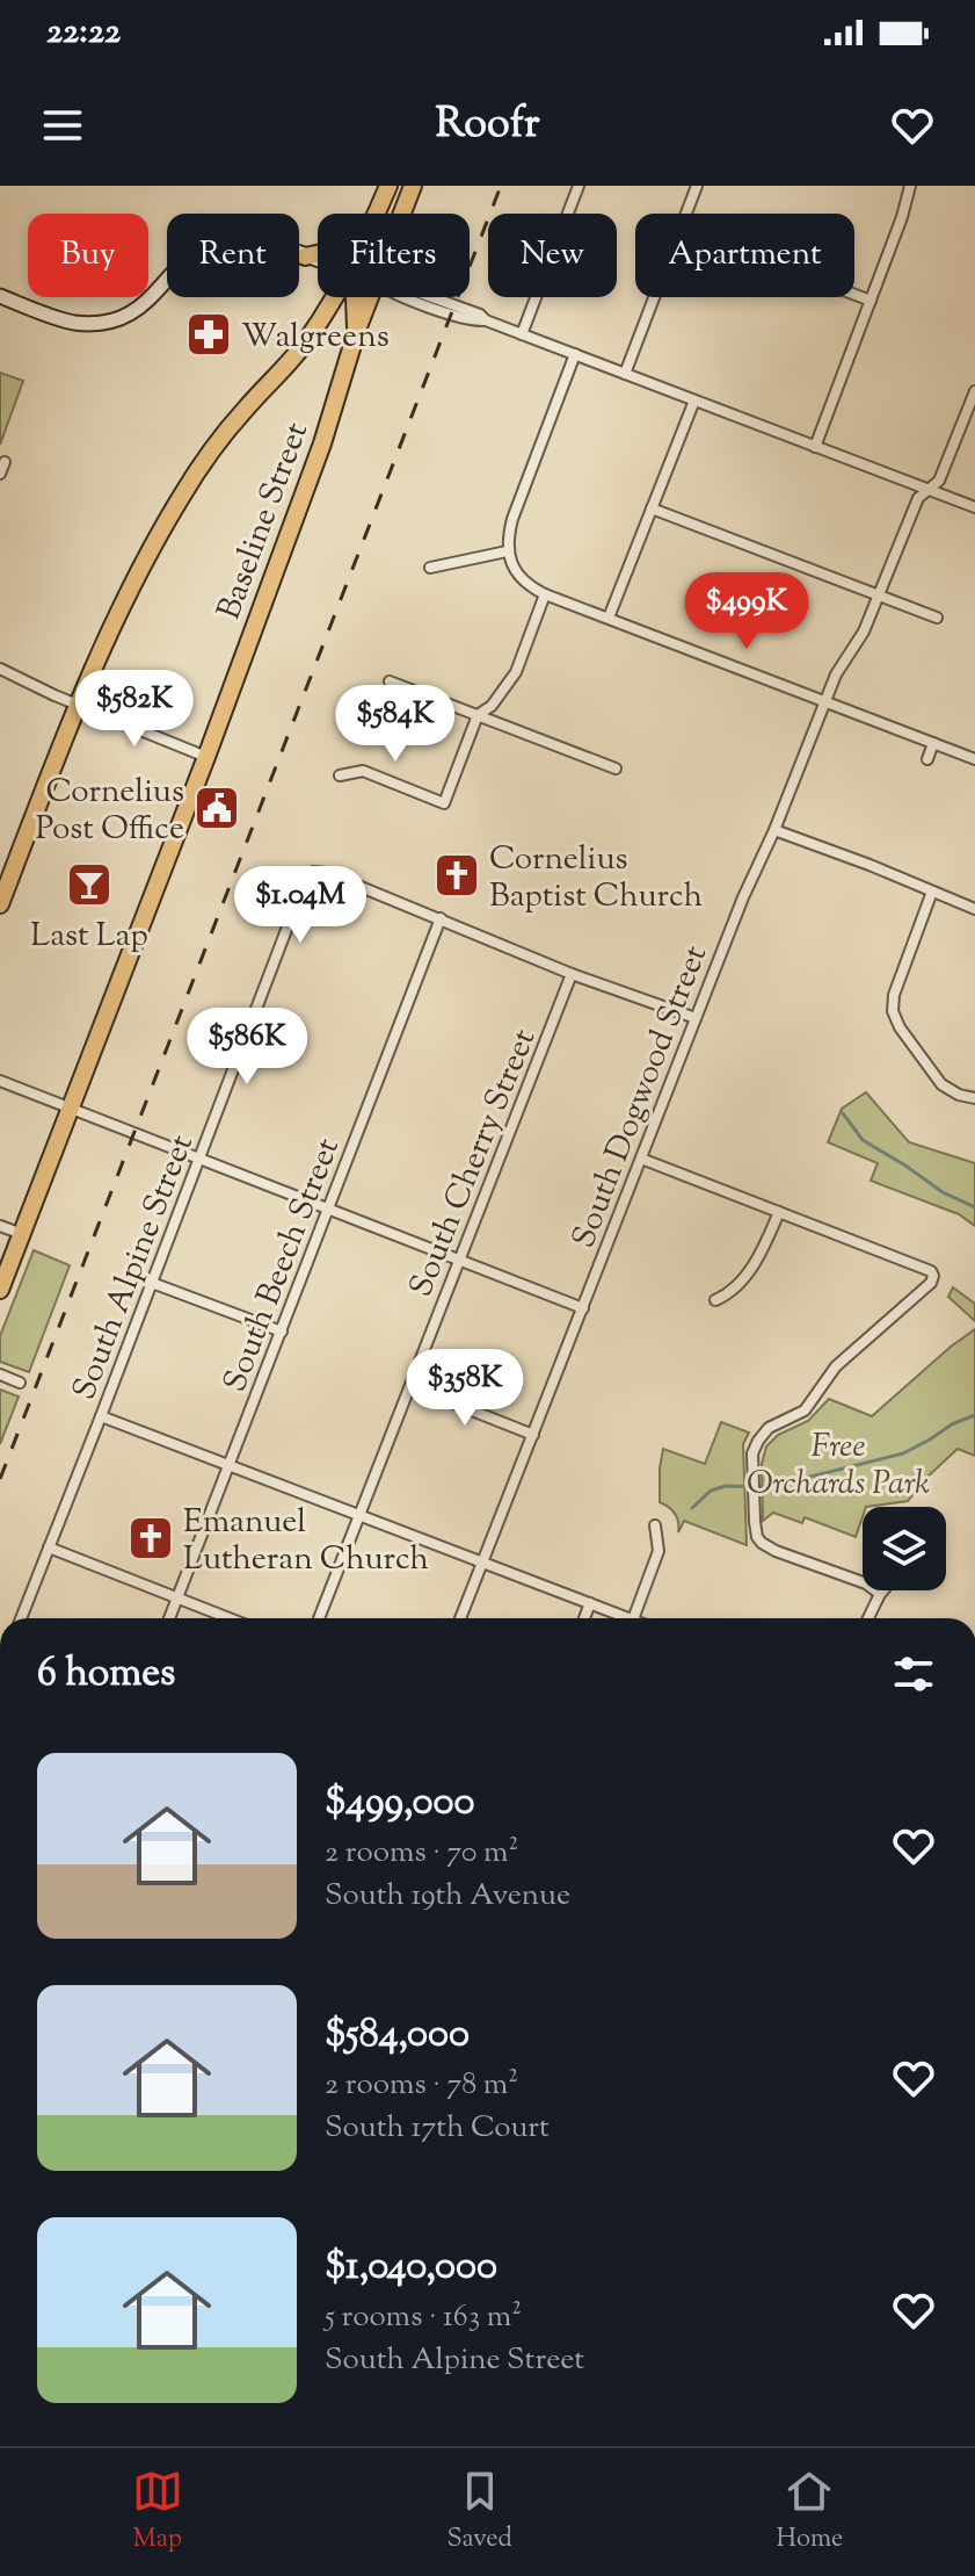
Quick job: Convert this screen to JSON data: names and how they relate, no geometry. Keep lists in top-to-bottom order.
{
  "streets": {
    "highway": ["Baseline Street"],
    "street": [
      "South Dogwood Street",
      "South Cherry Street",
      "South Beech Street",
      "South Alpine Street"
    ]
  },
  "crossings": [
    ["South Beech Street", "South Alpine Street"]
  ],
  "parks": ["Free Orchards Park"],
  "places": {
    "pharmacy": ["Walgreens"],
    "public building": ["Cornelius Post Office"],
    "church": ["Cornelius Baptist Church", "Emanuel Lutheran Church"],
    "bar": ["Last Lap"]
  },
  "page": {
    "status": "22:22",
    "header": "Roofr",
    "chip": [
      "Buy",
      "Rent",
      "Filters",
      "New",
      "Apartment"
    ],
    "price": [
      "$499K",
      "$582K",
      "$584K",
      "$1.04M",
      "$586K",
      "$358K"
    ],
    "heading": "6 homes",
    "list": [
      {
        "name": "$499,000",
        "note": "2 rooms · 70 m² · South 19th Avenue"
      },
      {
        "name": "$584,000",
        "note": "2 rooms · 78 m² · South 17th Court"
      },
      {
        "name": "$1,040,000",
        "note": "5 rooms · 163 m² · South Alpine Street"
      }
    ],
    "tabs": ["Map", "Saved", "Home"]
  }
}
